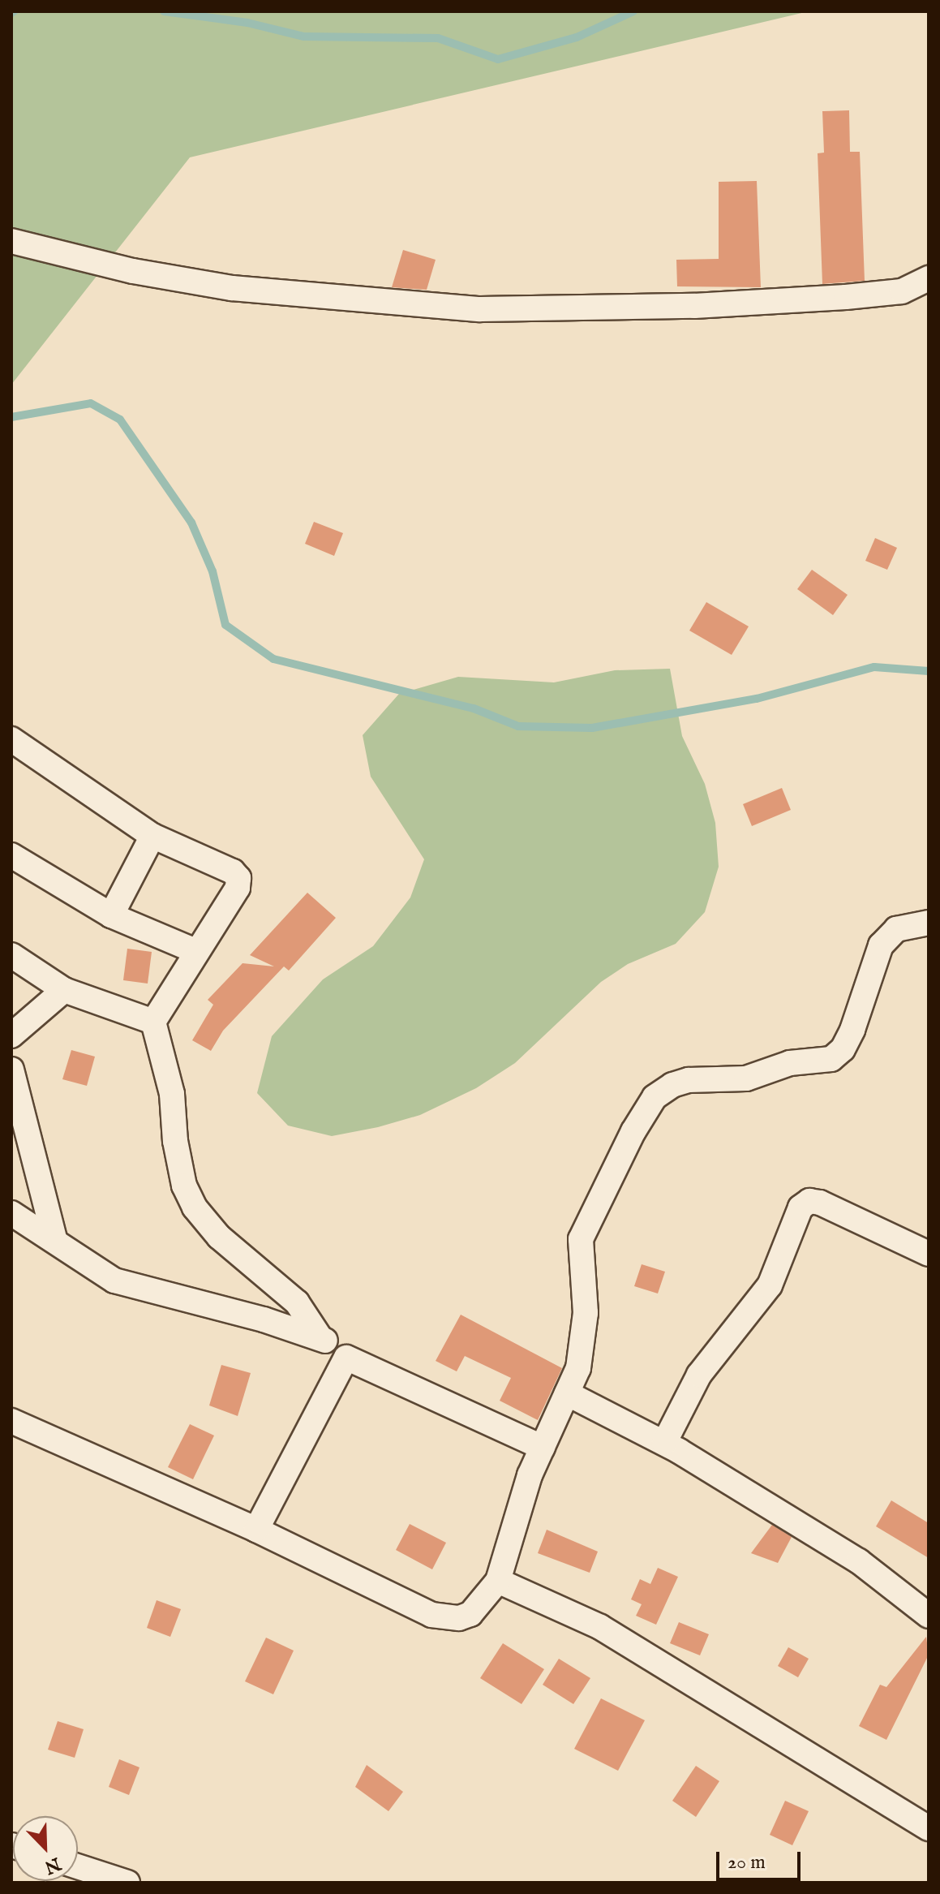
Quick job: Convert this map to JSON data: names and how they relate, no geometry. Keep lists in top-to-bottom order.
{
  "scale_bar": "20 m",
  "north": "bottom right"
}
